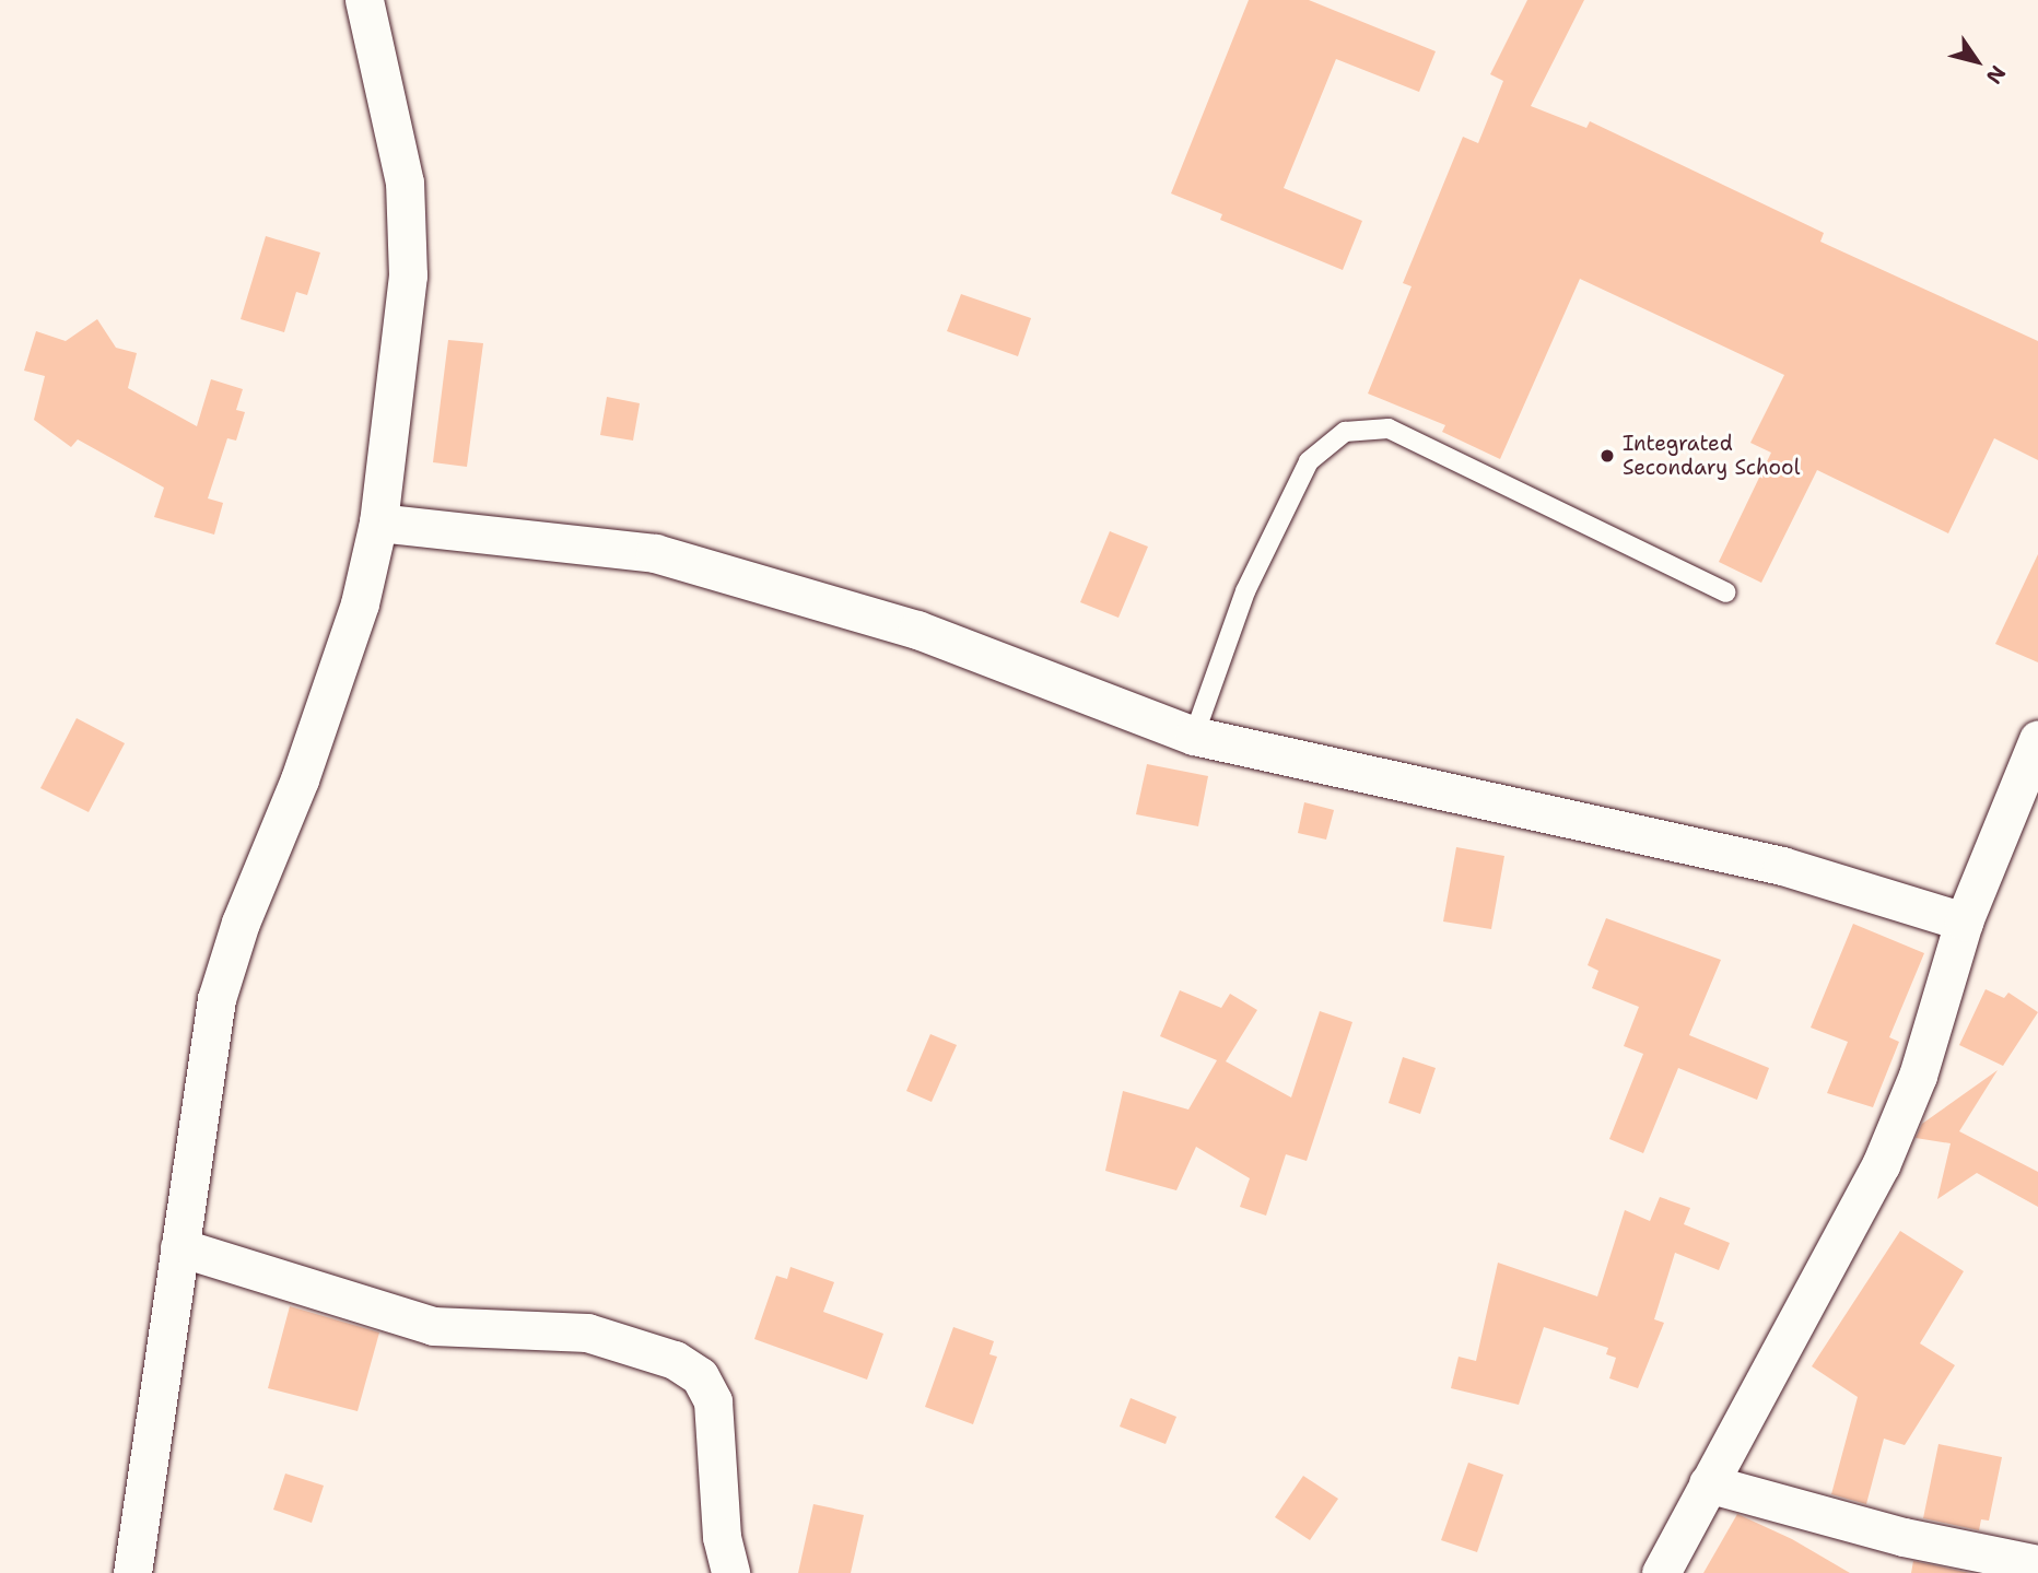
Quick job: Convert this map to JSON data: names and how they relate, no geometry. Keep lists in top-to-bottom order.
{
  "places": ["Integrated Secondary School"],
  "north": "bottom right"
}
